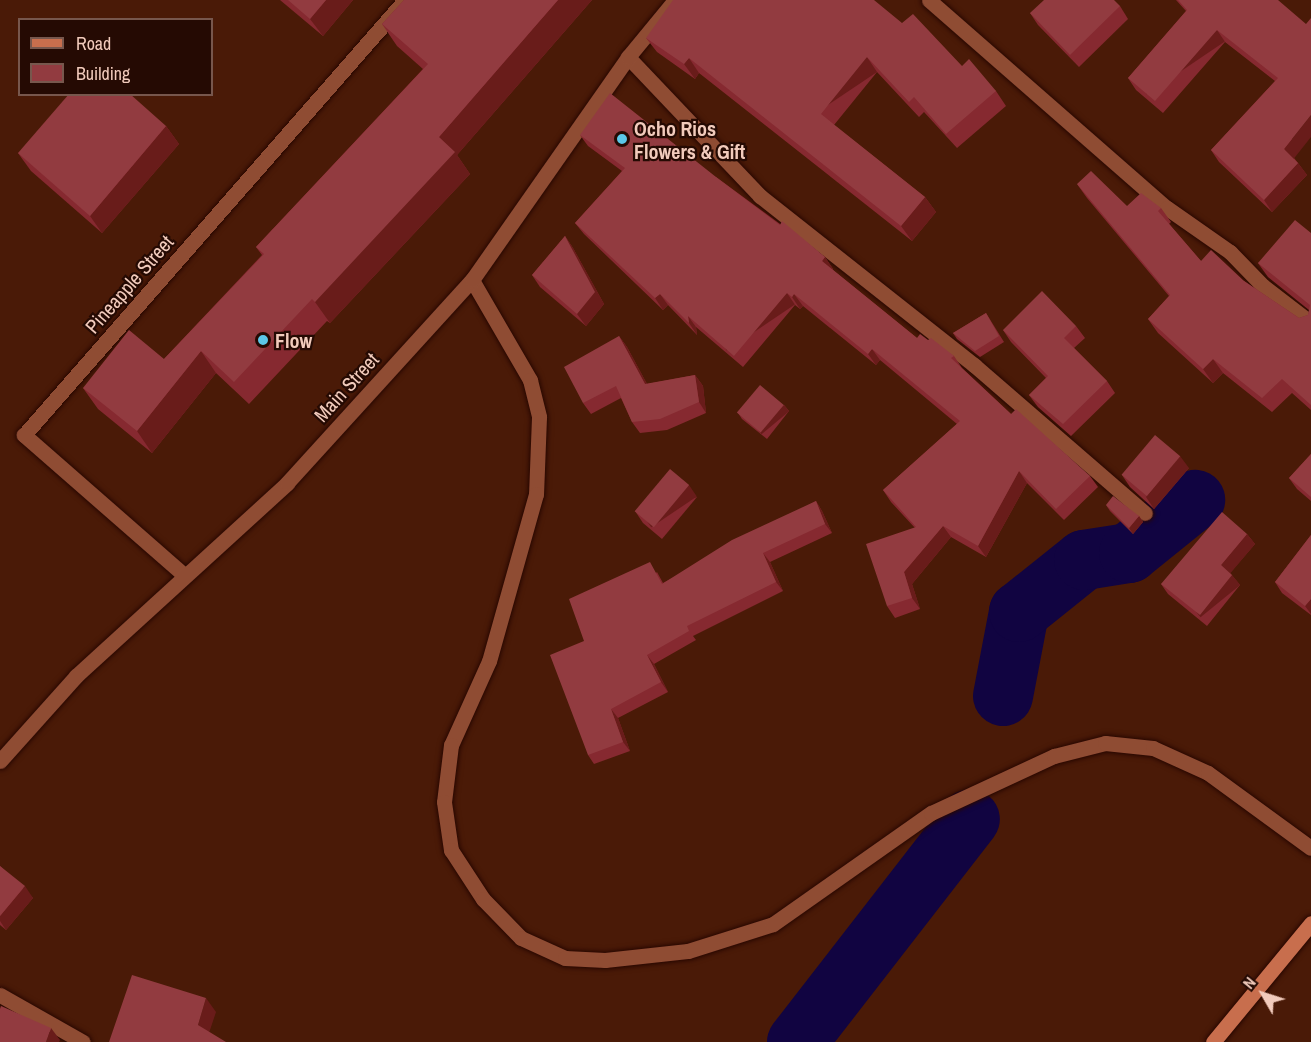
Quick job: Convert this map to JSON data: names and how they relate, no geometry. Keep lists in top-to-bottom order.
{
  "streets": {
    "street": ["Pineapple Street", "Main Street"]
  },
  "crossings": [
    ["Pineapple Street", "Main Street"]
  ],
  "places": ["Ocho Rios Flowers & Gift", "Flow"],
  "legend": ["Road", "Building"],
  "north": "top left"
}
